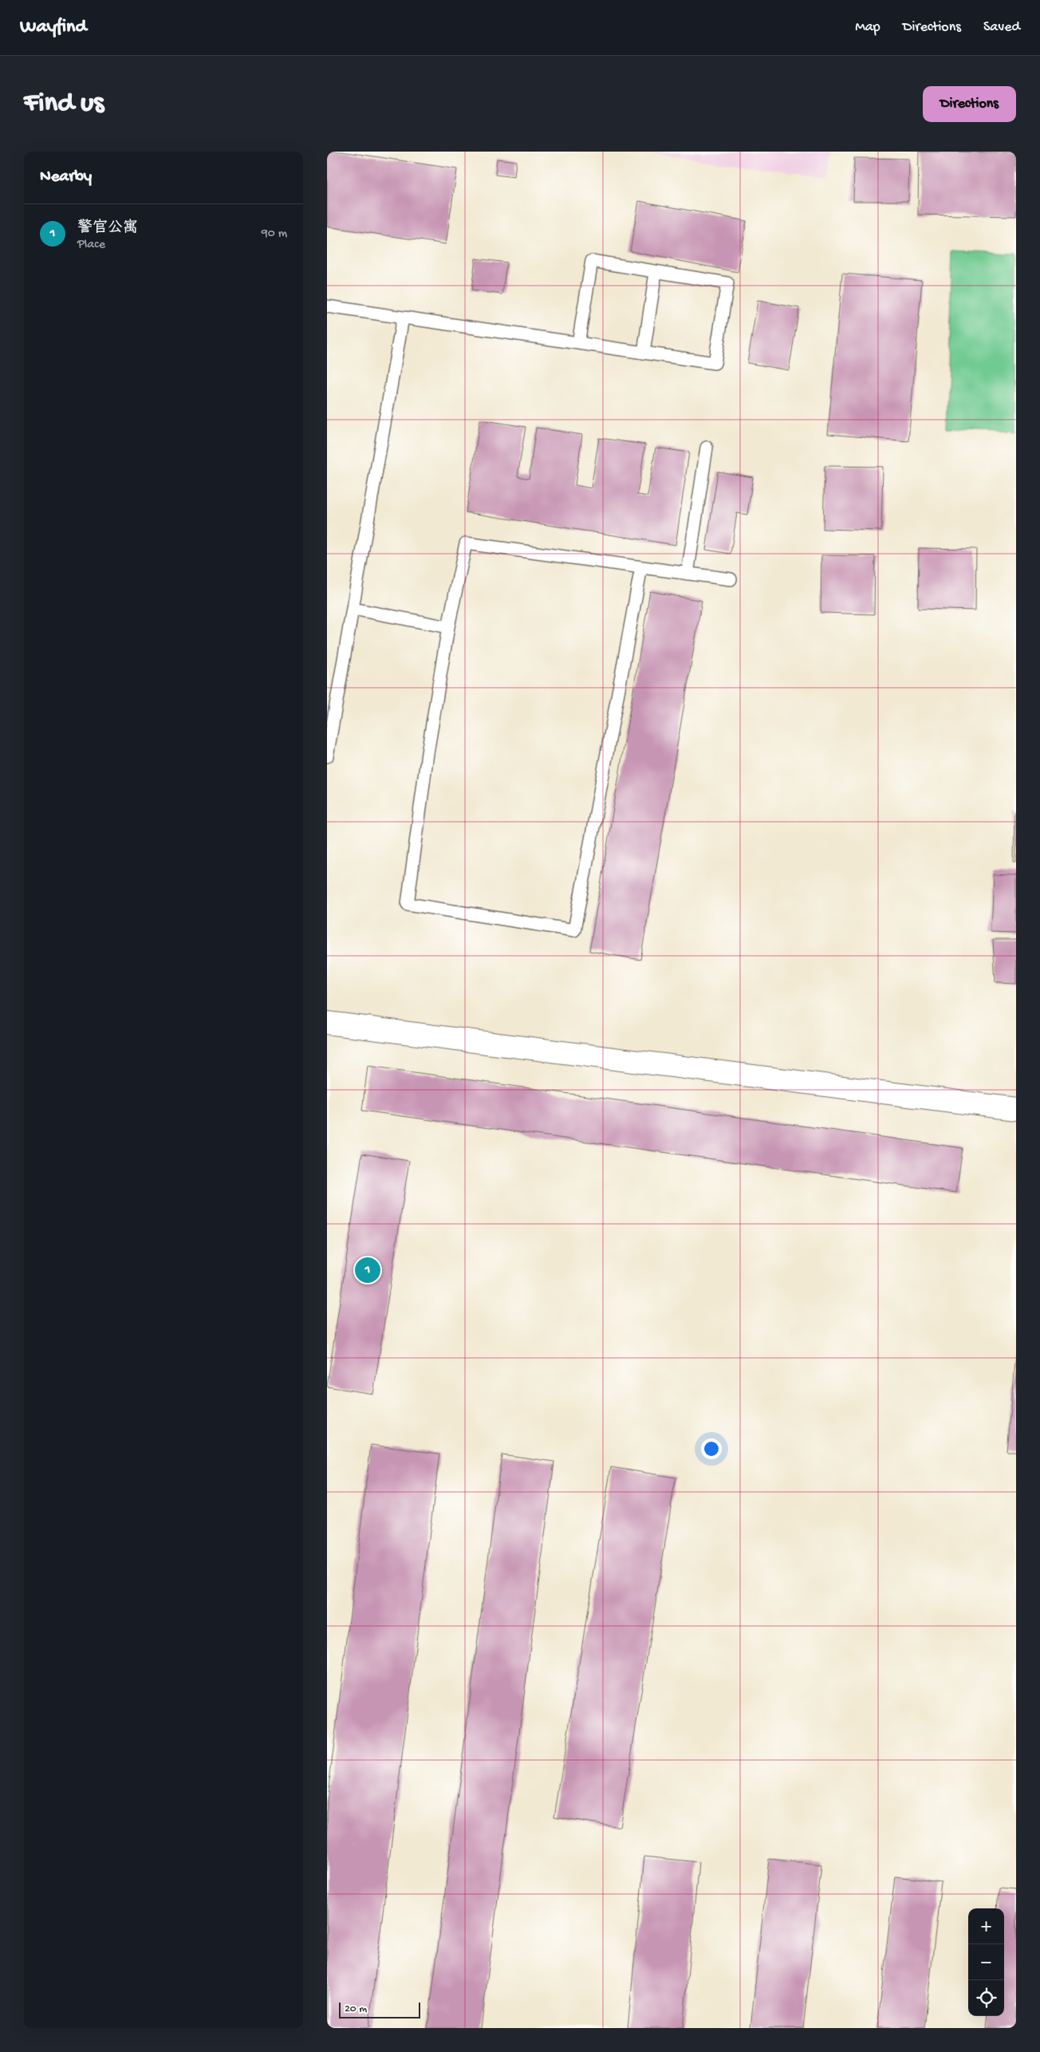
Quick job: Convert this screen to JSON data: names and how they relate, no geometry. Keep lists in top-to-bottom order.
{
  "scale_bar": "20 m",
  "page": {
    "header": "Wayfind",
    "nav": ["Map", "Directions", "Saved"],
    "buttons": "Directions",
    "title": "Find us",
    "heading": "Nearby",
    "list": [
      {
        "mark": "1",
        "name": "警官公寓",
        "note": "Place",
        "value": "90 m"
      }
    ],
    "pins": "1",
    "map_buttons": ["+", "−"],
    "scale": "20 m"
  }
}
